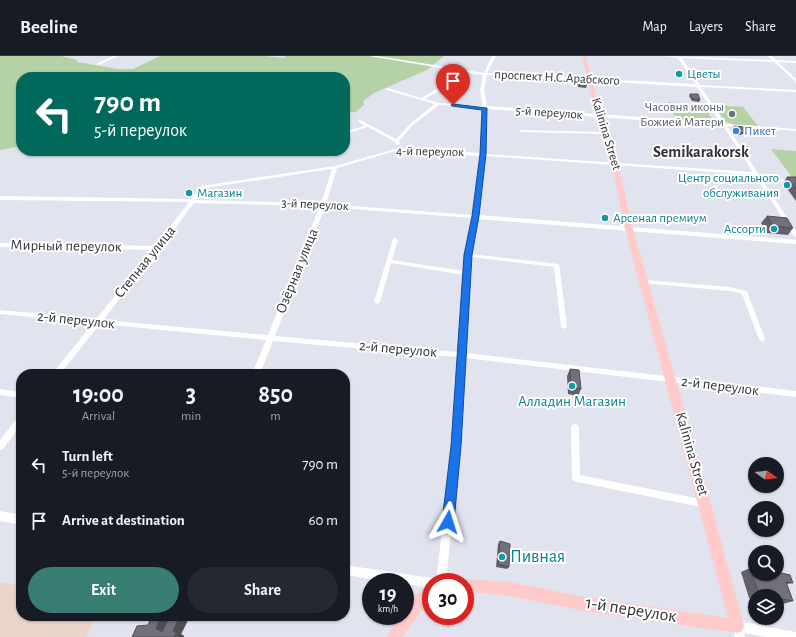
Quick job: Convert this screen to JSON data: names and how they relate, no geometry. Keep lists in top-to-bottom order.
{
  "streets": {
    "main road": ["Kalinina Street", "1-й переулок"],
    "street": [
      "проспект Н.С.Арабского",
      "5-й переулок",
      "4-й переулок",
      "3-й переулок",
      "Мирный переулок",
      "Степная улица",
      "Озёрная улица",
      "2-й переулок"
    ]
  },
  "crossings": [
    ["проспект Н.С.Арабского", "Kalinina Street"],
    ["5-й переулок", "Kalinina Street"],
    ["Kalinina Street", "4-й переулок"],
    ["Kalinina Street", "3-й переулок"],
    ["Kalinina Street", "2-й переулок"],
    ["Kalinina Street", "1-й переулок"],
    ["4-й переулок", "Степная улица"],
    ["4-й переулок", "Озёрная улица"],
    ["3-й переулок", "Степная улица"],
    ["3-й переулок", "Озёрная улица"],
    ["Мирный переулок", "Степная улица"],
    ["Степная улица", "2-й переулок"],
    ["Озёрная улица", "2-й переулок"]
  ],
  "districts": ["Semikarakorsk"],
  "places": [
    "Цветы",
    "Часовня иконы Божией Матери",
    "Пикет",
    "Центр социального обслуживания",
    "Магазин",
    "Арсенал премиум",
    "Ассорти",
    "Алладин Магазин",
    "Пивная"
  ],
  "north": "right",
  "page": {
    "header": "Beeline",
    "nav": ["Map", "Layers", "Share"],
    "turn": ["790 m", "5-й переулок"],
    "eta": [
      "19:00",
      "Arrival",
      "3",
      "min",
      "850",
      "m"
    ],
    "list": [
      {
        "name": "Turn left",
        "note": "5-й переулок",
        "value": "790 m"
      },
      {
        "name": "Arrive at destination",
        "value": "60 m"
      }
    ],
    "buttons": ["Exit", "Share"],
    "speed": "19 km/h",
    "limit": "30"
  }
}
